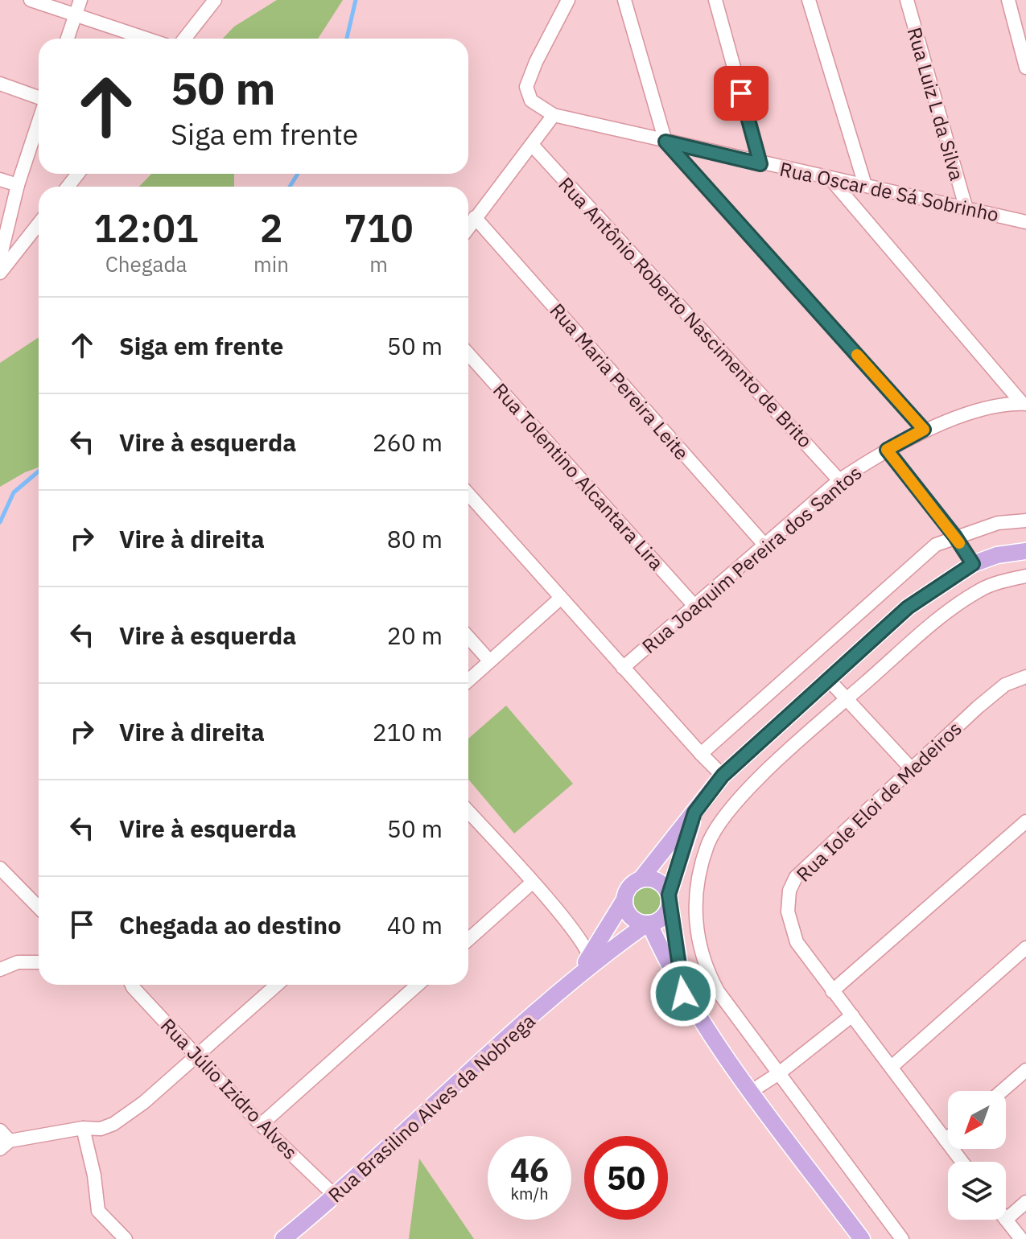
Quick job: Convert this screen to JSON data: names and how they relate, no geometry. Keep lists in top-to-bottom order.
{
  "streets": {
    "main road": ["Rua Brasilino Alves da Nobrega"],
    "street": [
      "Rua Luiz L da Silva",
      "Rua Oscar de Sá Sobrinho",
      "Rua Antônio Roberto Nascimento de Brito",
      "Rua Maria Pereira Leite",
      "Rua Tolentino Alcantara Lira",
      "Rua Joaquim Pereira dos Santos",
      "Rua Iole Eloi de Medeiros",
      "Rua Júlio Izidro Alves"
    ]
  },
  "crossings": [
    ["Rua Luiz L da Silva", "Rua Oscar de Sá Sobrinho"],
    ["Rua Antônio Roberto Nascimento de Brito", "Rua Joaquim Pereira dos Santos"],
    ["Rua Maria Pereira Leite", "Rua Joaquim Pereira dos Santos"],
    ["Rua Tolentino Alcantara Lira", "Rua Joaquim Pereira dos Santos"],
    ["Rua Júlio Izidro Alves", "Rua Brasilino Alves da Nobrega"]
  ],
  "north": "bottom left",
  "page": {
    "turn": ["50 m", "Siga em frente"],
    "eta": [
      "12:01",
      "Chegada",
      "2",
      "min",
      "710",
      "m"
    ],
    "list": [
      {
        "name": "Siga em frente",
        "value": "50 m"
      },
      {
        "name": "Vire à esquerda",
        "value": "260 m"
      },
      {
        "name": "Vire à direita",
        "value": "80 m"
      },
      {
        "name": "Vire à esquerda",
        "value": "20 m"
      },
      {
        "name": "Vire à direita",
        "value": "210 m"
      },
      {
        "name": "Vire à esquerda",
        "value": "50 m"
      },
      {
        "name": "Chegada ao destino",
        "value": "40 m"
      }
    ],
    "speed": "46 km/h",
    "limit": "50"
  }
}
